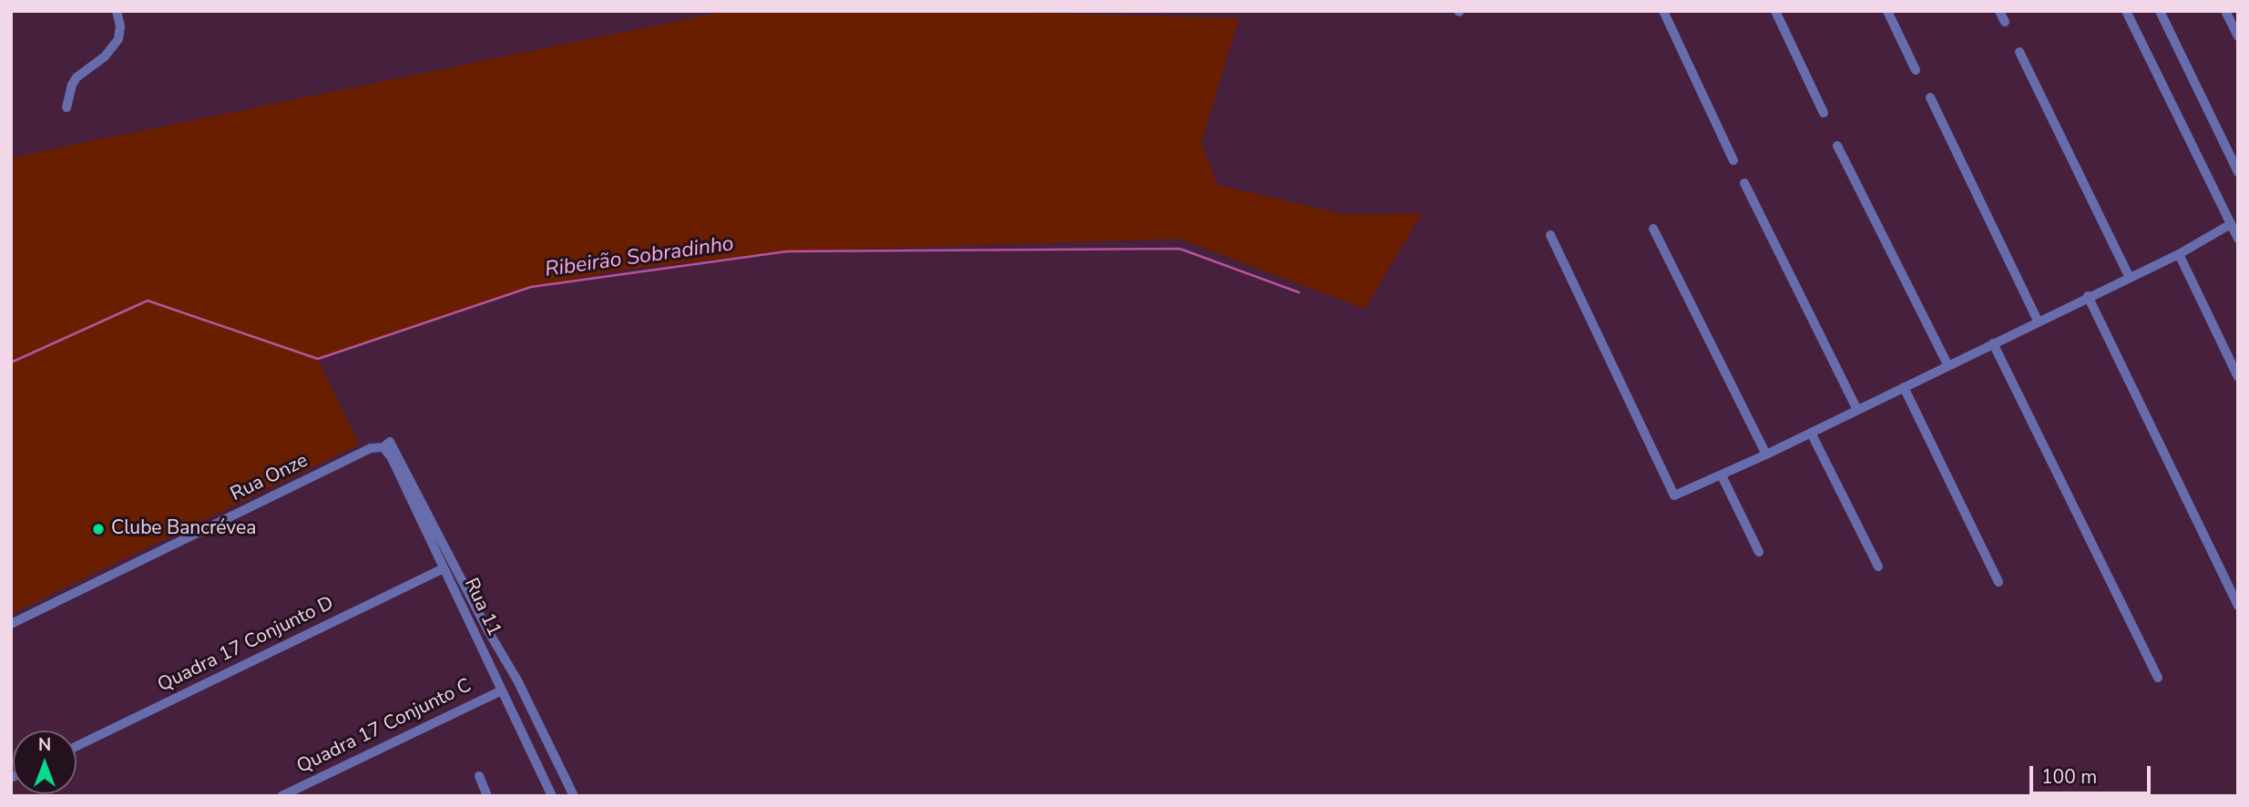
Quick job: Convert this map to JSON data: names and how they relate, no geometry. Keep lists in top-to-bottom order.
{
  "streets": {
    "street": [
      "Rua Onze",
      "Rua 11",
      "Quadra 17 Conjunto D",
      "Quadra 17 Conjunto C"
    ]
  },
  "crossings": [
    ["Rua Onze", "Rua 11"],
    ["Rua 11", "Quadra 17 Conjunto D"],
    ["Rua 11", "Quadra 17 Conjunto C"]
  ],
  "water": ["Ribeirão Sobradinho"],
  "places": ["Clube Bancrévea"],
  "scale_bar": "100 m",
  "north": "top"
}
